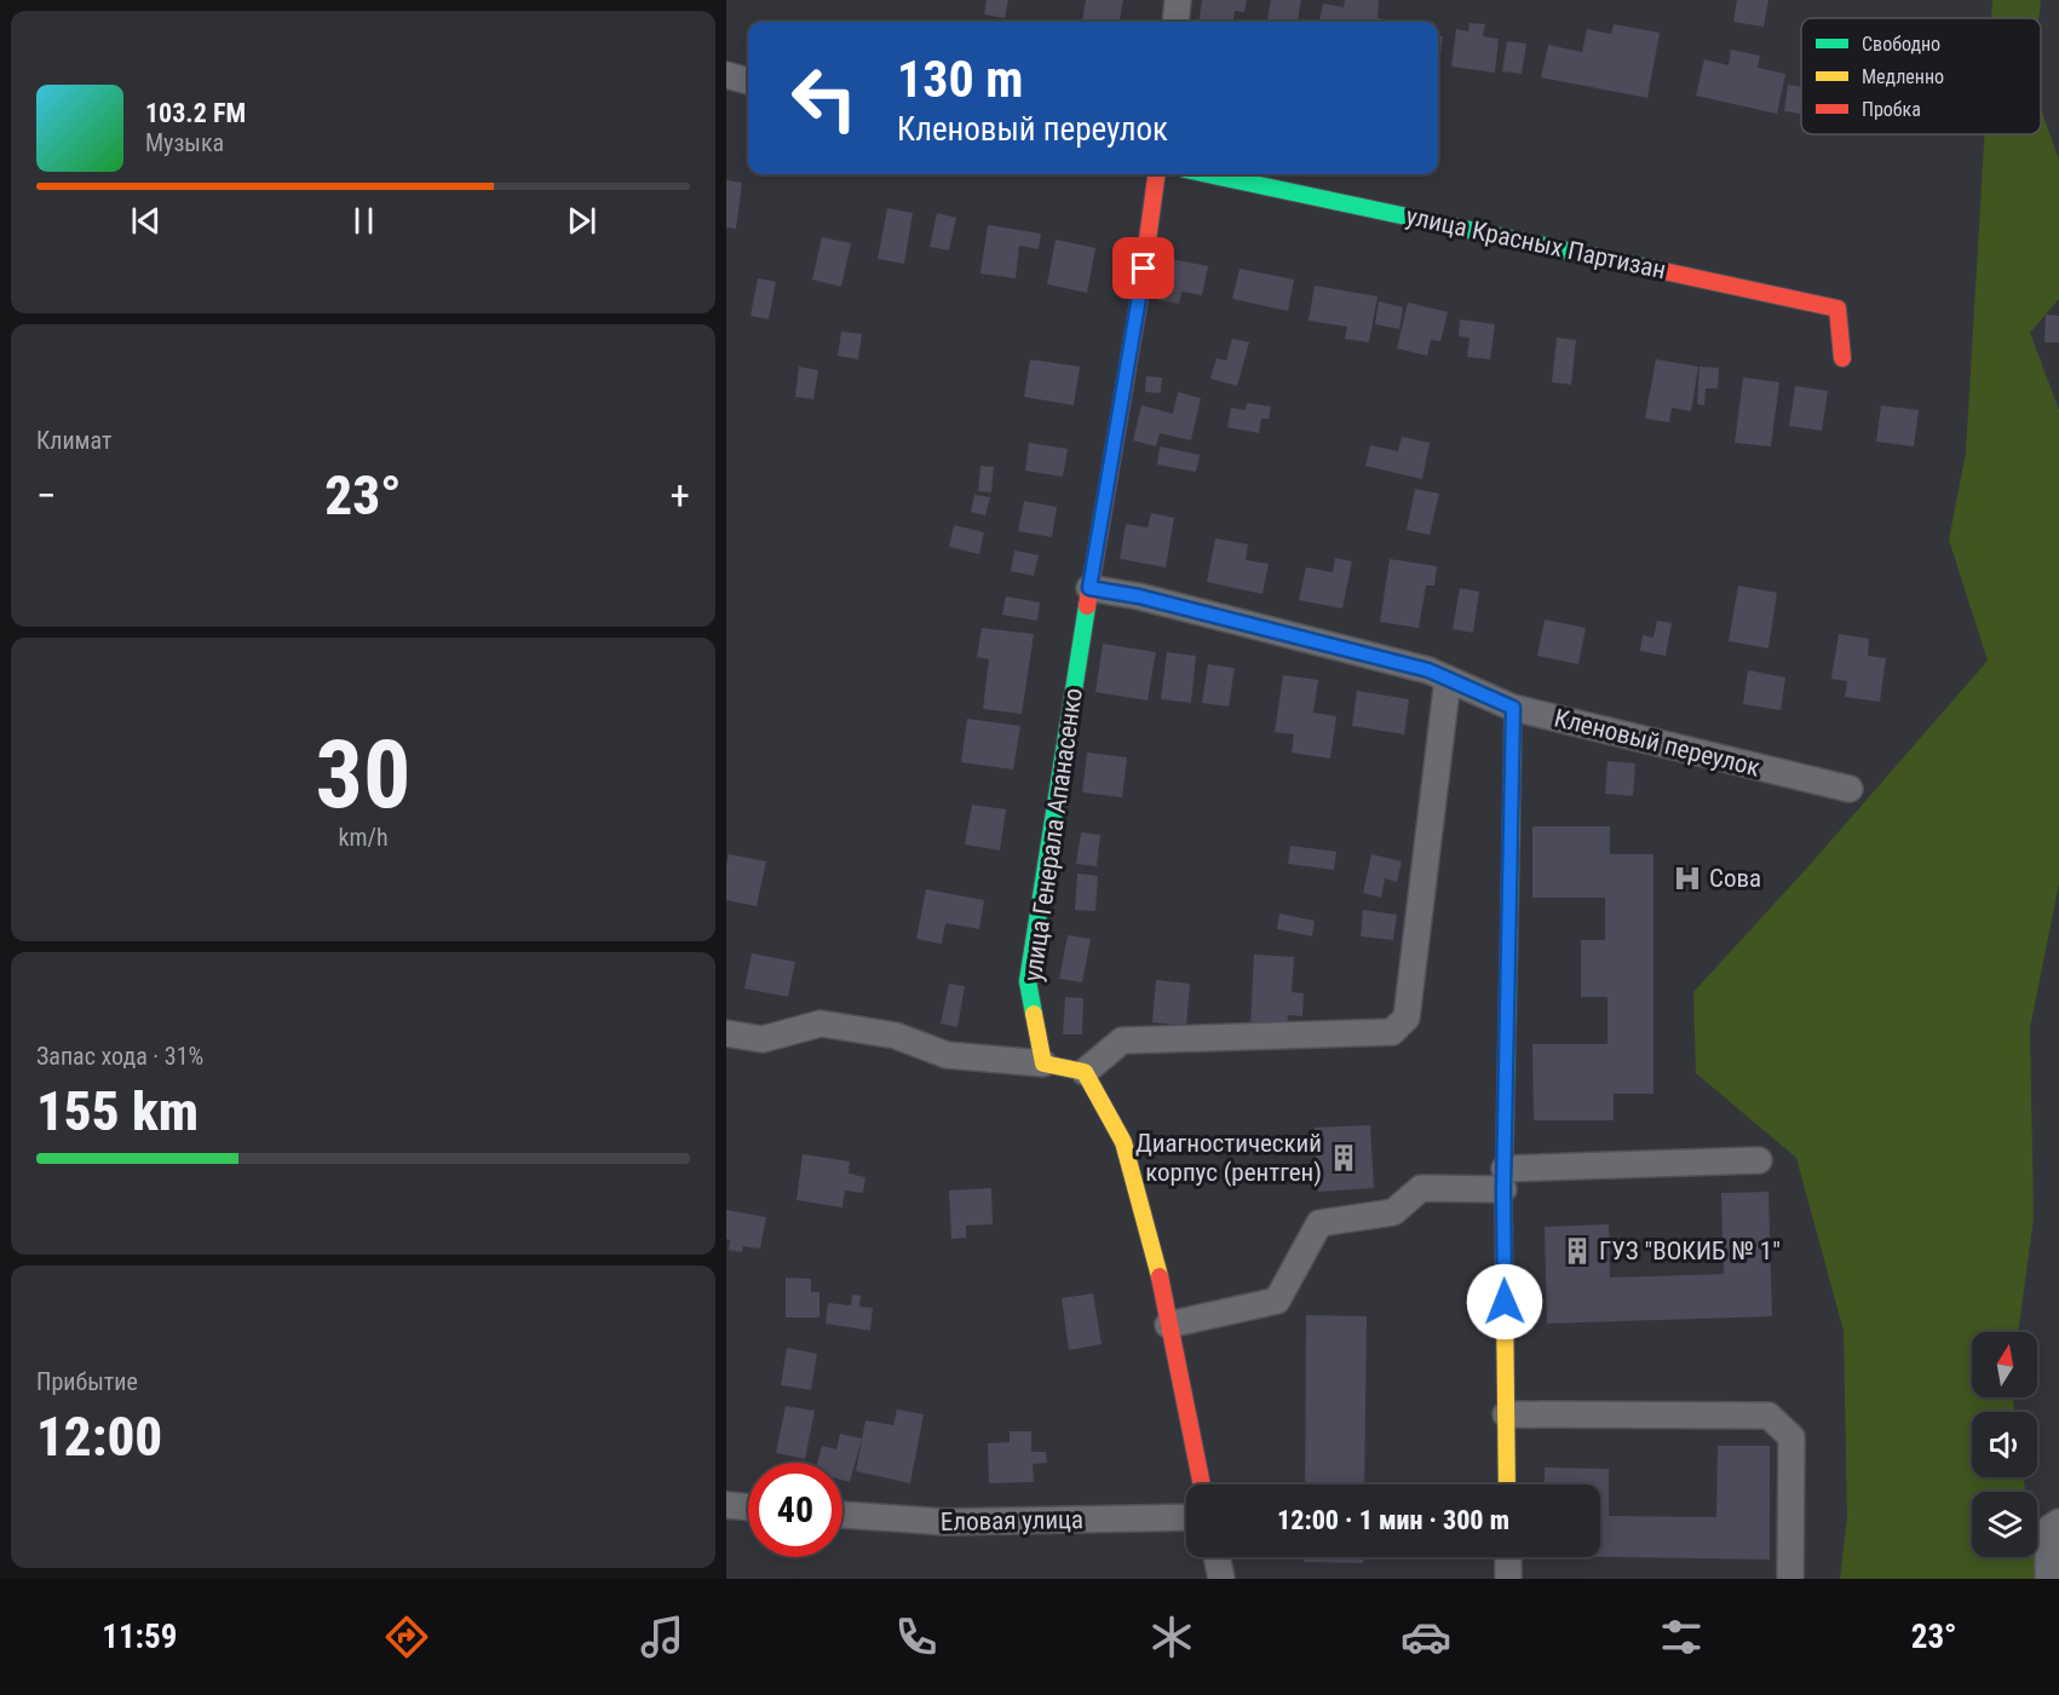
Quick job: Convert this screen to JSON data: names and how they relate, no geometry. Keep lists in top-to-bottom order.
{
  "streets": {
    "street": [
      "улица Красных Партизан",
      "Кленовый переулок",
      "улица Генерала Апанасенко",
      "Еловая улица"
    ]
  },
  "crossings": [
    ["Кленовый переулок", "улица Генерала Апанасенко"]
  ],
  "places": {
    "hospital": ["Сова"],
    "building": ["Диагностический корпус (рентген)", "ГУЗ \"ВОКИБ № 1\""]
  },
  "legend": ["Свободно", "Медленно", "Пробка"],
  "north": "top",
  "page": {
    "turn": ["130 m", "Кленовый переулок"],
    "song": ["103.2 FM", "Музыка"],
    "tile": [
      "Климат",
      ["30", "km/h"],
      ["Запас хода · 31%", "155 km"],
      ["Прибытие", "12:00"]
    ],
    "heat": ["−", "23°", "+"],
    "limit": "40",
    "trip": "12:00 · 1 мин · 300 m",
    "tabs": ["11:59", "23°"]
  }
}
